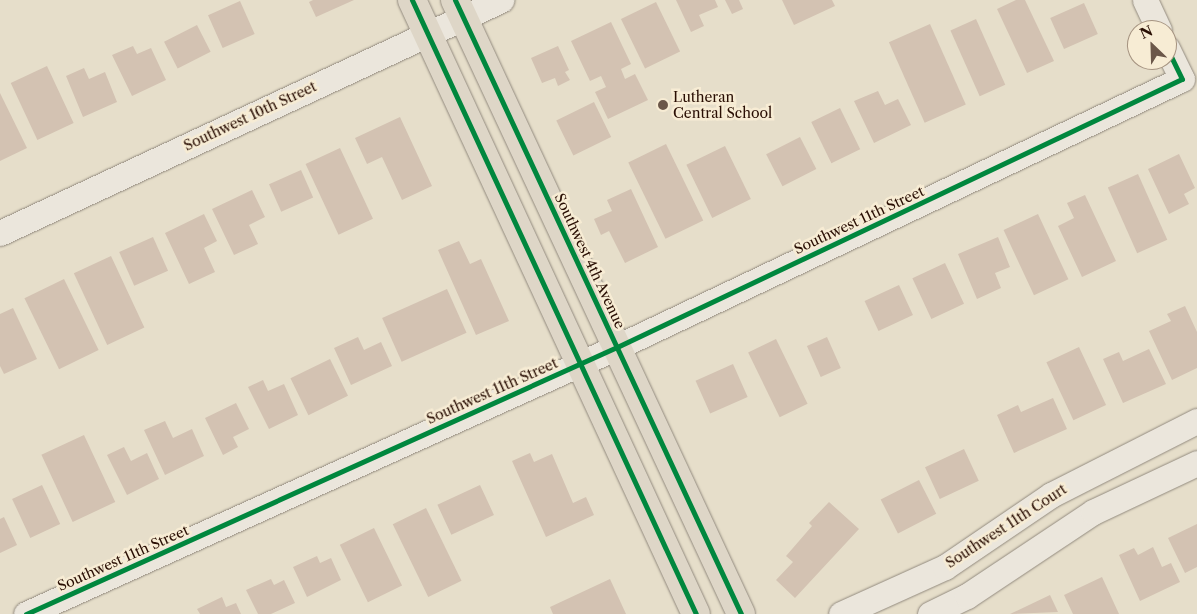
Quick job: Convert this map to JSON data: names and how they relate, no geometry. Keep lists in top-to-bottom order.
{
  "streets": {
    "main road": ["Southwest 4th Avenue"],
    "street": ["Southwest 10th Street", "Southwest 11th Street", "Southwest 11th Court"]
  },
  "crossings": [
    ["Southwest 10th Street", "Southwest 4th Avenue"],
    ["Southwest 11th Street", "Southwest 4th Avenue"]
  ],
  "places": ["Lutheran Central School"],
  "north": "top left"
}
